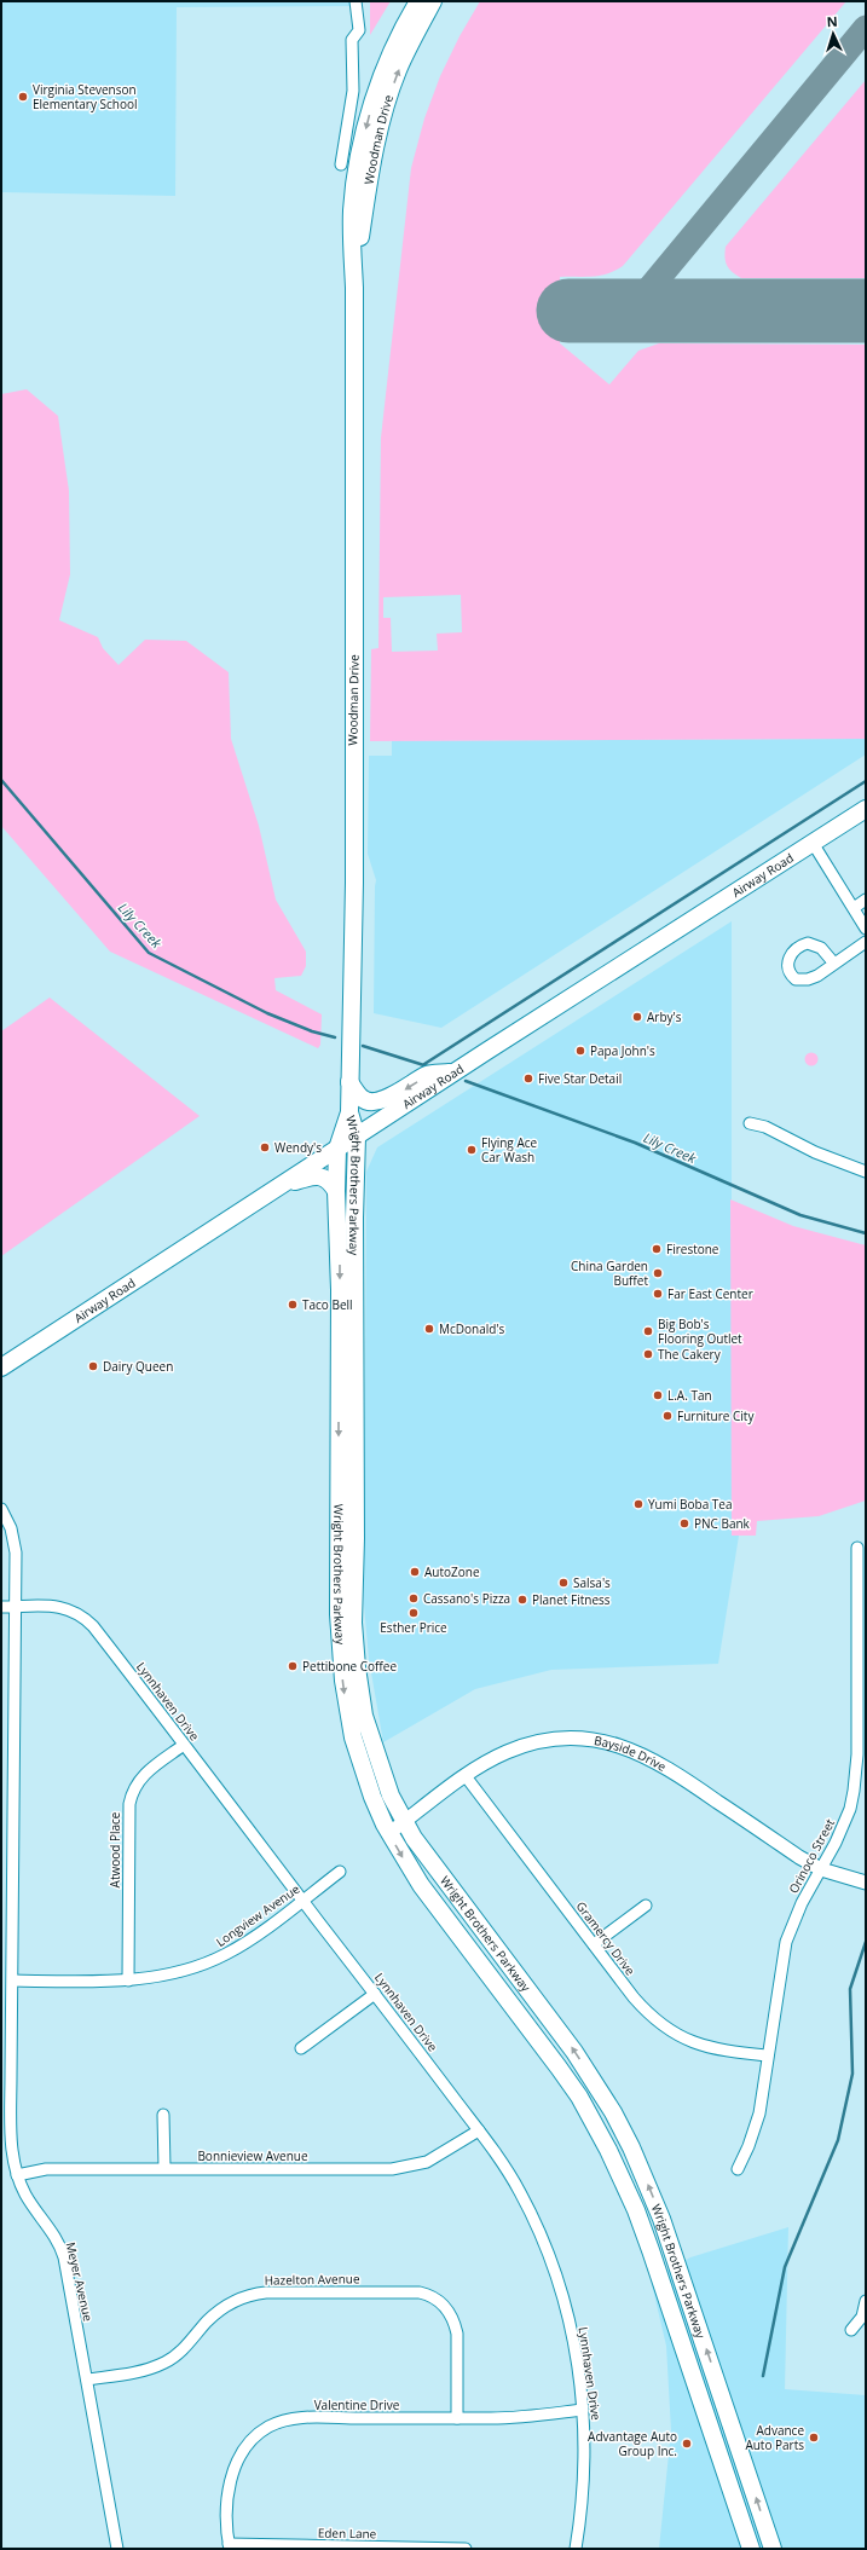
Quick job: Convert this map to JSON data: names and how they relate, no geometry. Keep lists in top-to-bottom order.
{
  "streets": {
    "main road": ["Woodman Drive", "Airway Road", "Wright Brothers Parkway"],
    "street": [
      "Lynnhaven Drive",
      "Bayside Drive",
      "Atwood Place",
      "Orinoco Street",
      "Longview Avenue",
      "Gramercy Drive",
      "Bonnieview Avenue",
      "Hazelton Avenue",
      "Meyer Avenue",
      "Valentine Drive",
      "Eden Lane"
    ]
  },
  "crossings": [
    ["Woodman Drive", "Wright Brothers Parkway"],
    ["Airway Road", "Wright Brothers Parkway"],
    ["Wright Brothers Parkway", "Bayside Drive"],
    ["Lynnhaven Drive", "Atwood Place"],
    ["Lynnhaven Drive", "Longview Avenue"],
    ["Lynnhaven Drive", "Bonnieview Avenue"],
    ["Lynnhaven Drive", "Meyer Avenue"],
    ["Lynnhaven Drive", "Valentine Drive"],
    ["Bayside Drive", "Orinoco Street"],
    ["Bayside Drive", "Gramercy Drive"],
    ["Atwood Place", "Longview Avenue"],
    ["Orinoco Street", "Gramercy Drive"],
    ["Longview Avenue", "Meyer Avenue"],
    ["Bonnieview Avenue", "Meyer Avenue"],
    ["Hazelton Avenue", "Meyer Avenue"],
    ["Hazelton Avenue", "Valentine Drive"],
    ["Valentine Drive", "Eden Lane"]
  ],
  "water": ["Lily Creek"],
  "places": [
    "Virginia Stevenson Elementary School",
    "Arby's",
    "Papa John's",
    "Five Star Detail",
    "Wendy's",
    "Flying Ace Car Wash",
    "Firestone",
    "China Garden Buffet",
    "Far East Center",
    "Taco Bell",
    "McDonald's",
    "Big Bob's Flooring Outlet",
    "The Cakery",
    "Dairy Queen",
    "L.A. Tan",
    "Furniture City",
    "Yumi Boba Tea",
    "PNC Bank",
    "AutoZone",
    "Salsa's",
    "Cassano's Pizza",
    "Planet Fitness",
    "Esther Price",
    "Pettibone Coffee",
    "Advance Auto Parts",
    "Advantage Auto Group Inc."
  ],
  "north": "top"
}
